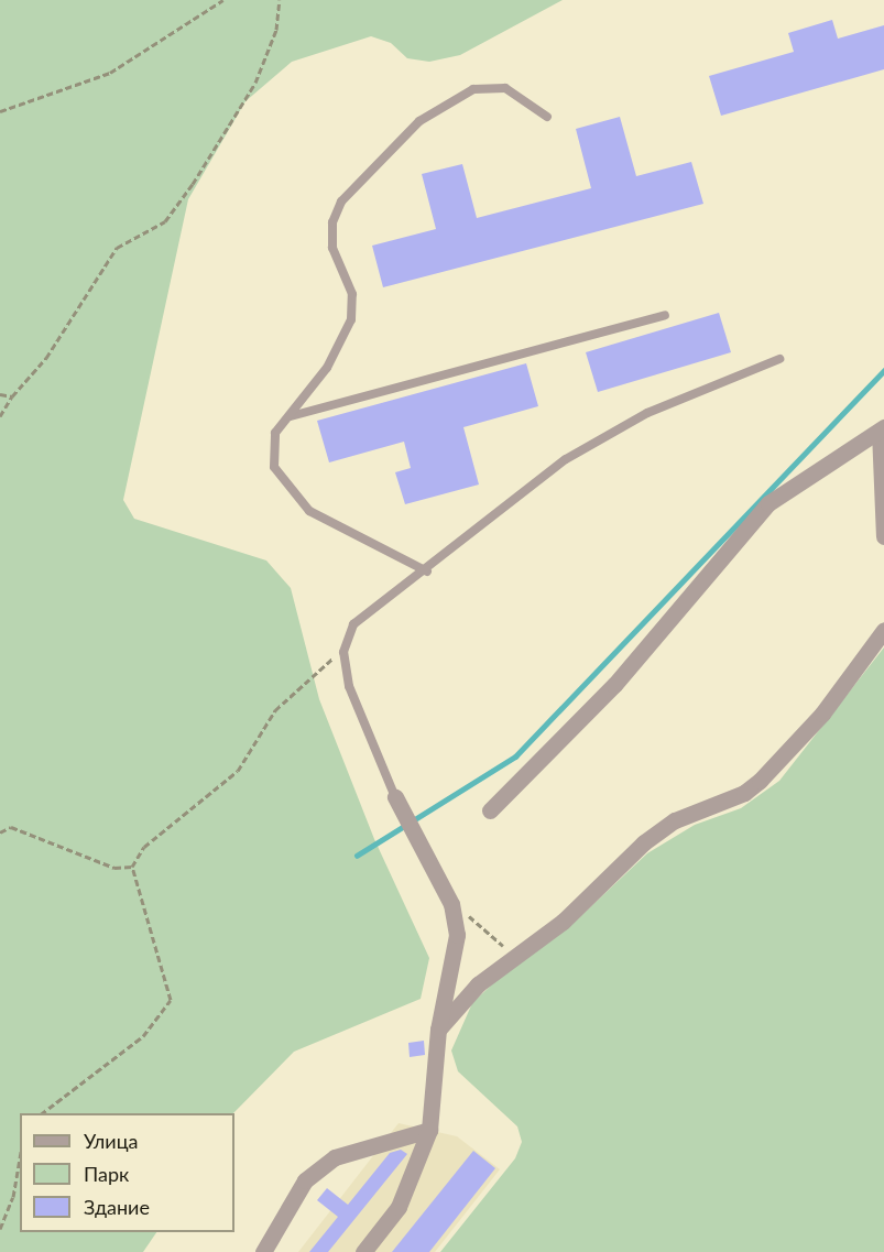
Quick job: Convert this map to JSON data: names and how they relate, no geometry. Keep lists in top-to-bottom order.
{
  "legend": ["Улица", "Парк", "Здание"]
}
